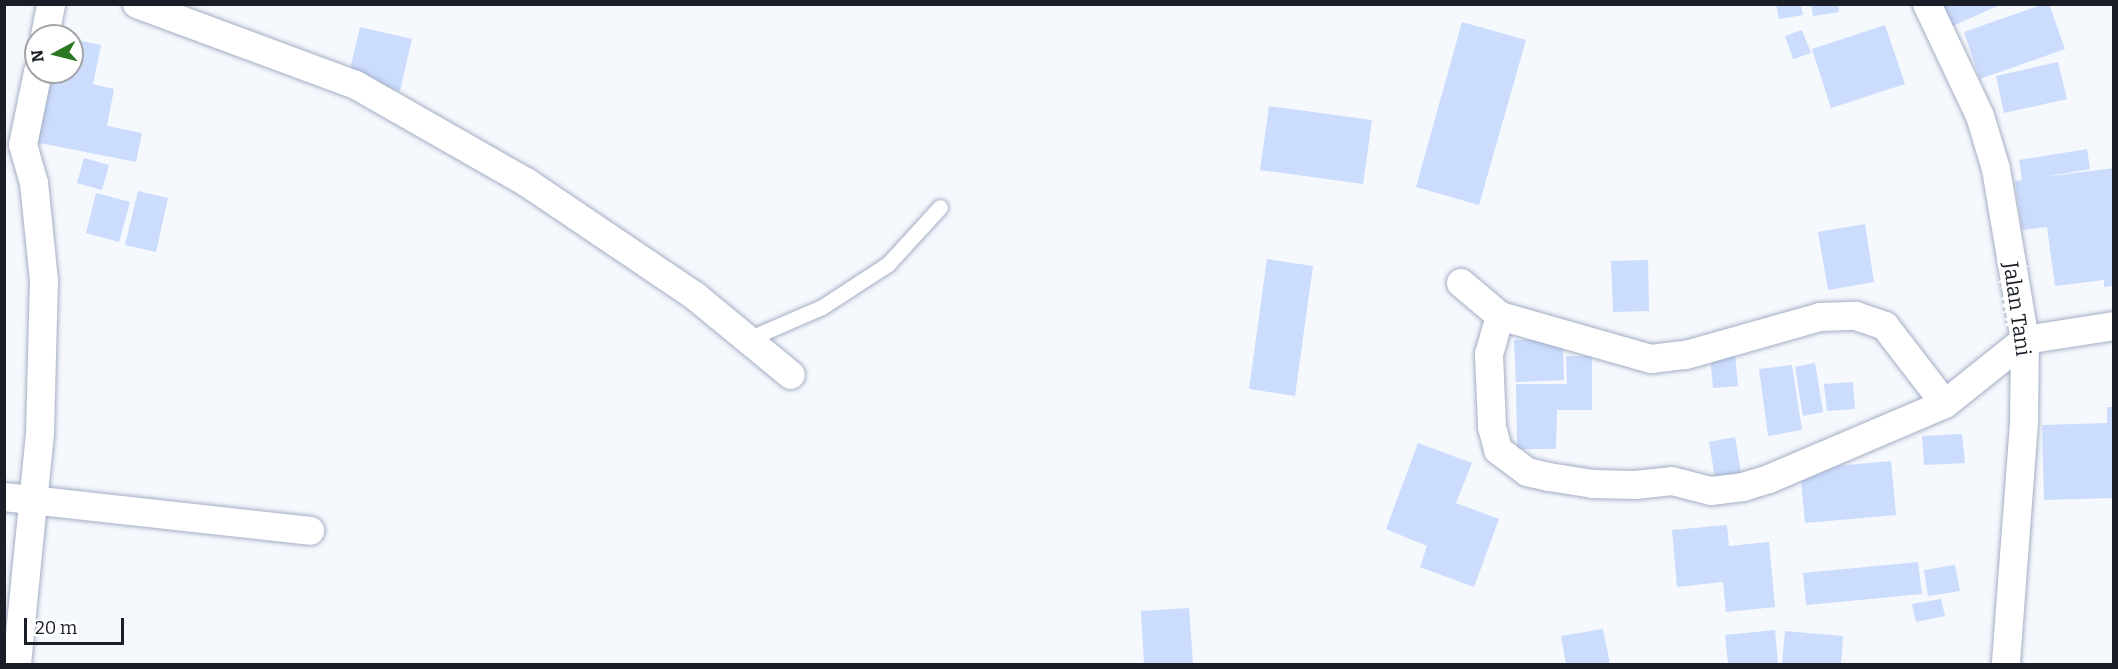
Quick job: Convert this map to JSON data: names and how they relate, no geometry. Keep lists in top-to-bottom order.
{
  "streets": {
    "street": ["Jalan Tani"]
  },
  "scale_bar": "20 m",
  "north": "left"
}
